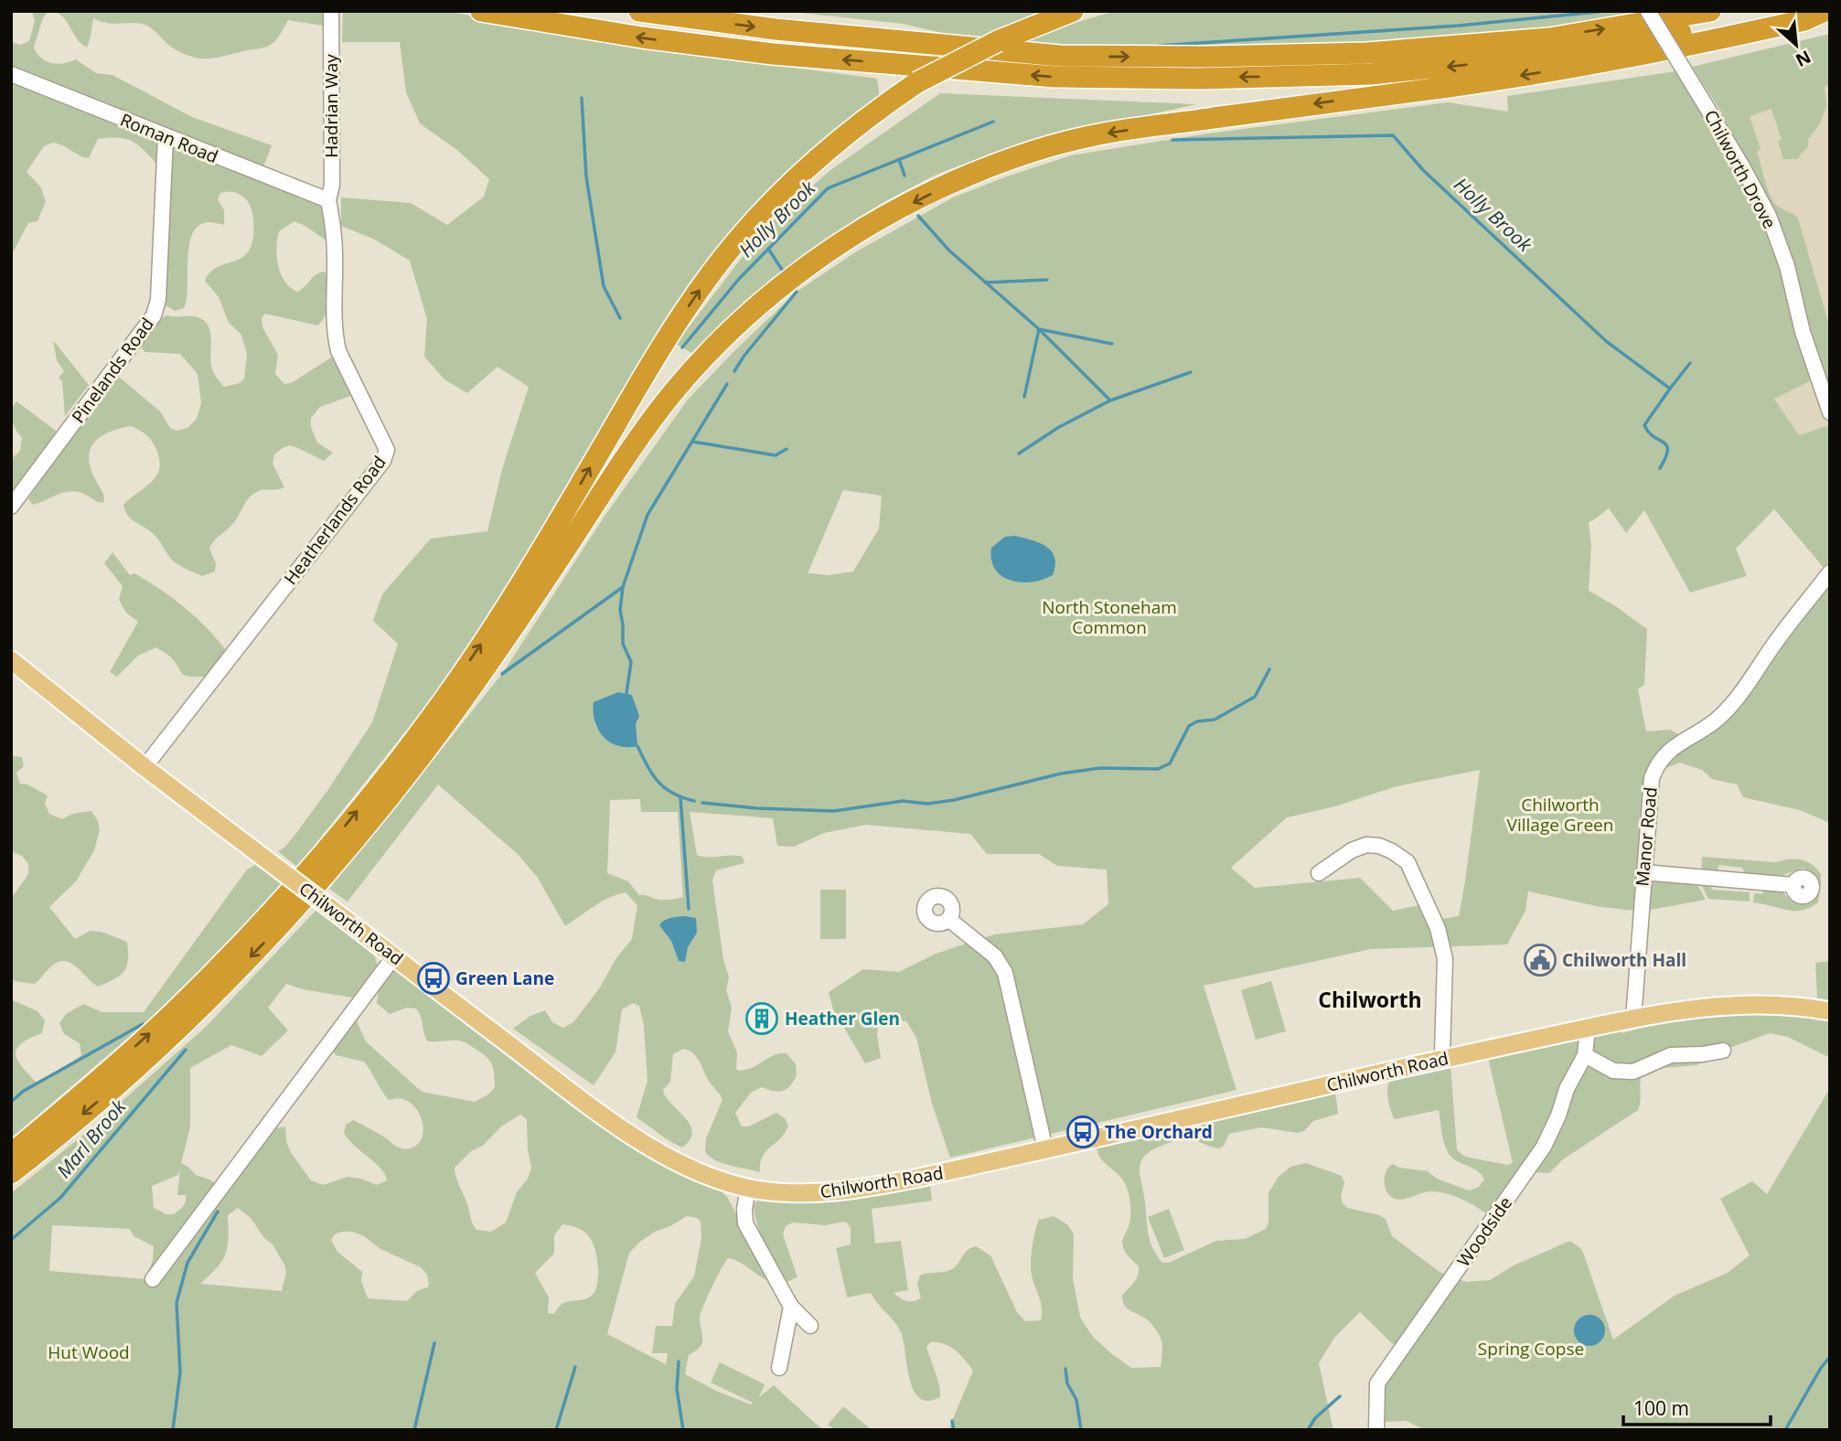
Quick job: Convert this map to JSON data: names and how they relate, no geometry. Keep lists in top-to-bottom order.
{
  "streets": {
    "main road": ["Chilworth Road"],
    "street": [
      "Hadrian Way",
      "Roman Road",
      "Chilworth Drove",
      "Pinelands Road",
      "Heatherlands Road",
      "Manor Road",
      "Woodside"
    ]
  },
  "crossings": [
    ["Hadrian Way", "Roman Road"],
    ["Hadrian Way", "Heatherlands Road"],
    ["Roman Road", "Pinelands Road"],
    ["Roman Road", "Heatherlands Road"],
    ["Heatherlands Road", "Chilworth Road"],
    ["Manor Road", "Chilworth Road"],
    ["Chilworth Road", "Woodside"]
  ],
  "districts": ["Chilworth"],
  "water": ["Holly Brook", "Marl Brook"],
  "parks": [
    "North Stoneham Common",
    "Chilworth Village Green",
    "Spring Copse",
    "Hut Wood"
  ],
  "places": {
    "public building": ["Chilworth Hall"],
    "bus stop": ["Green Lane", "The Orchard"],
    "building": ["Heather Glen"]
  },
  "scale_bar": "100 m",
  "north": "bottom right"
}
